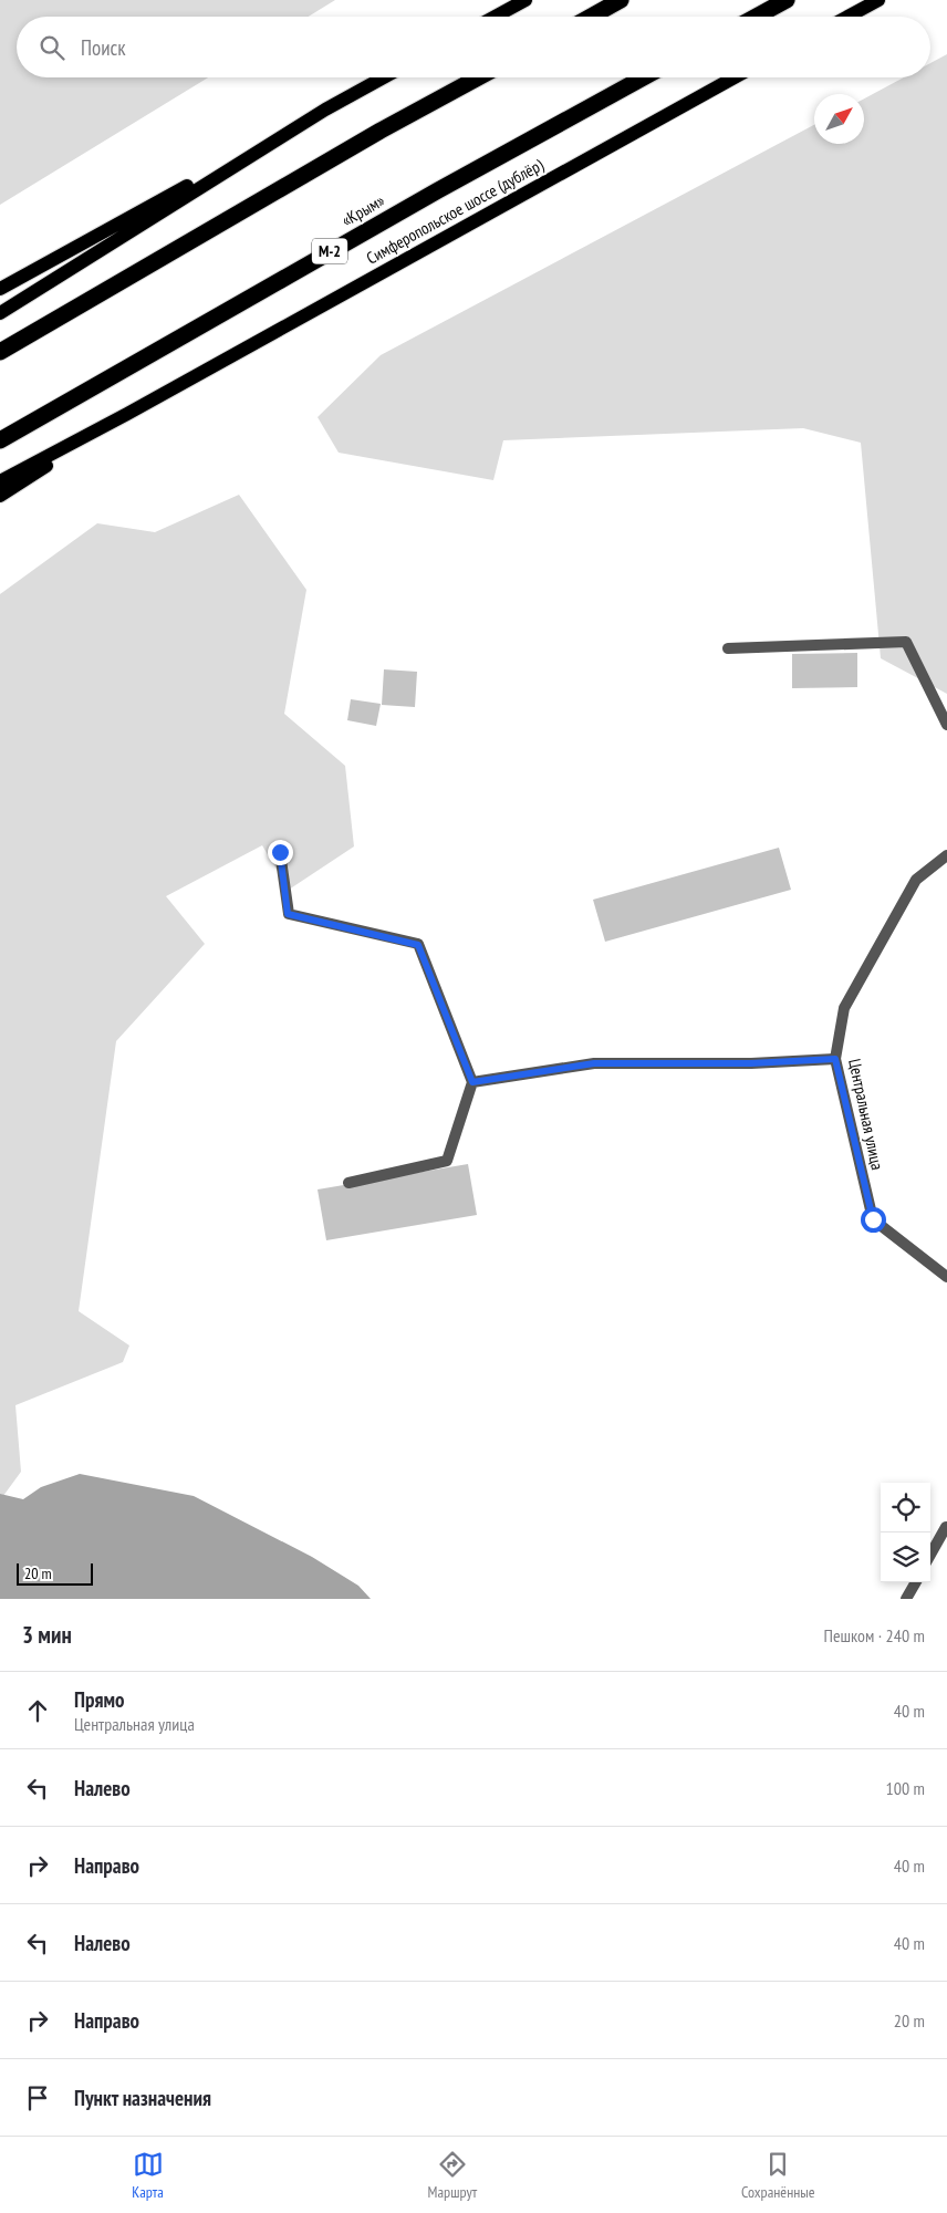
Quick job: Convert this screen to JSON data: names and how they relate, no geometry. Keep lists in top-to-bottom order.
{
  "streets": {
    "highway": ["«Крым»", "М-2"],
    "main road": ["Симферопольское шоссе (дублёр)"],
    "street": ["Центральная улица"]
  },
  "scale_bar": "20 m",
  "north": "top right",
  "page": {
    "search": "Поиск",
    "scale": "20 m",
    "heading": ["3 мин", "Пешком · 240 m"],
    "list": [
      ["Прямо", "Центральная улица", "40 m"],
      ["Налево", "100 m"],
      ["Направо", "40 m"],
      ["Налево", "40 m"],
      ["Направо", "20 m"],
      "Пункт назначения"
    ],
    "nav": ["Карта", "Маршрут", "Сохранённые"]
  }
}
